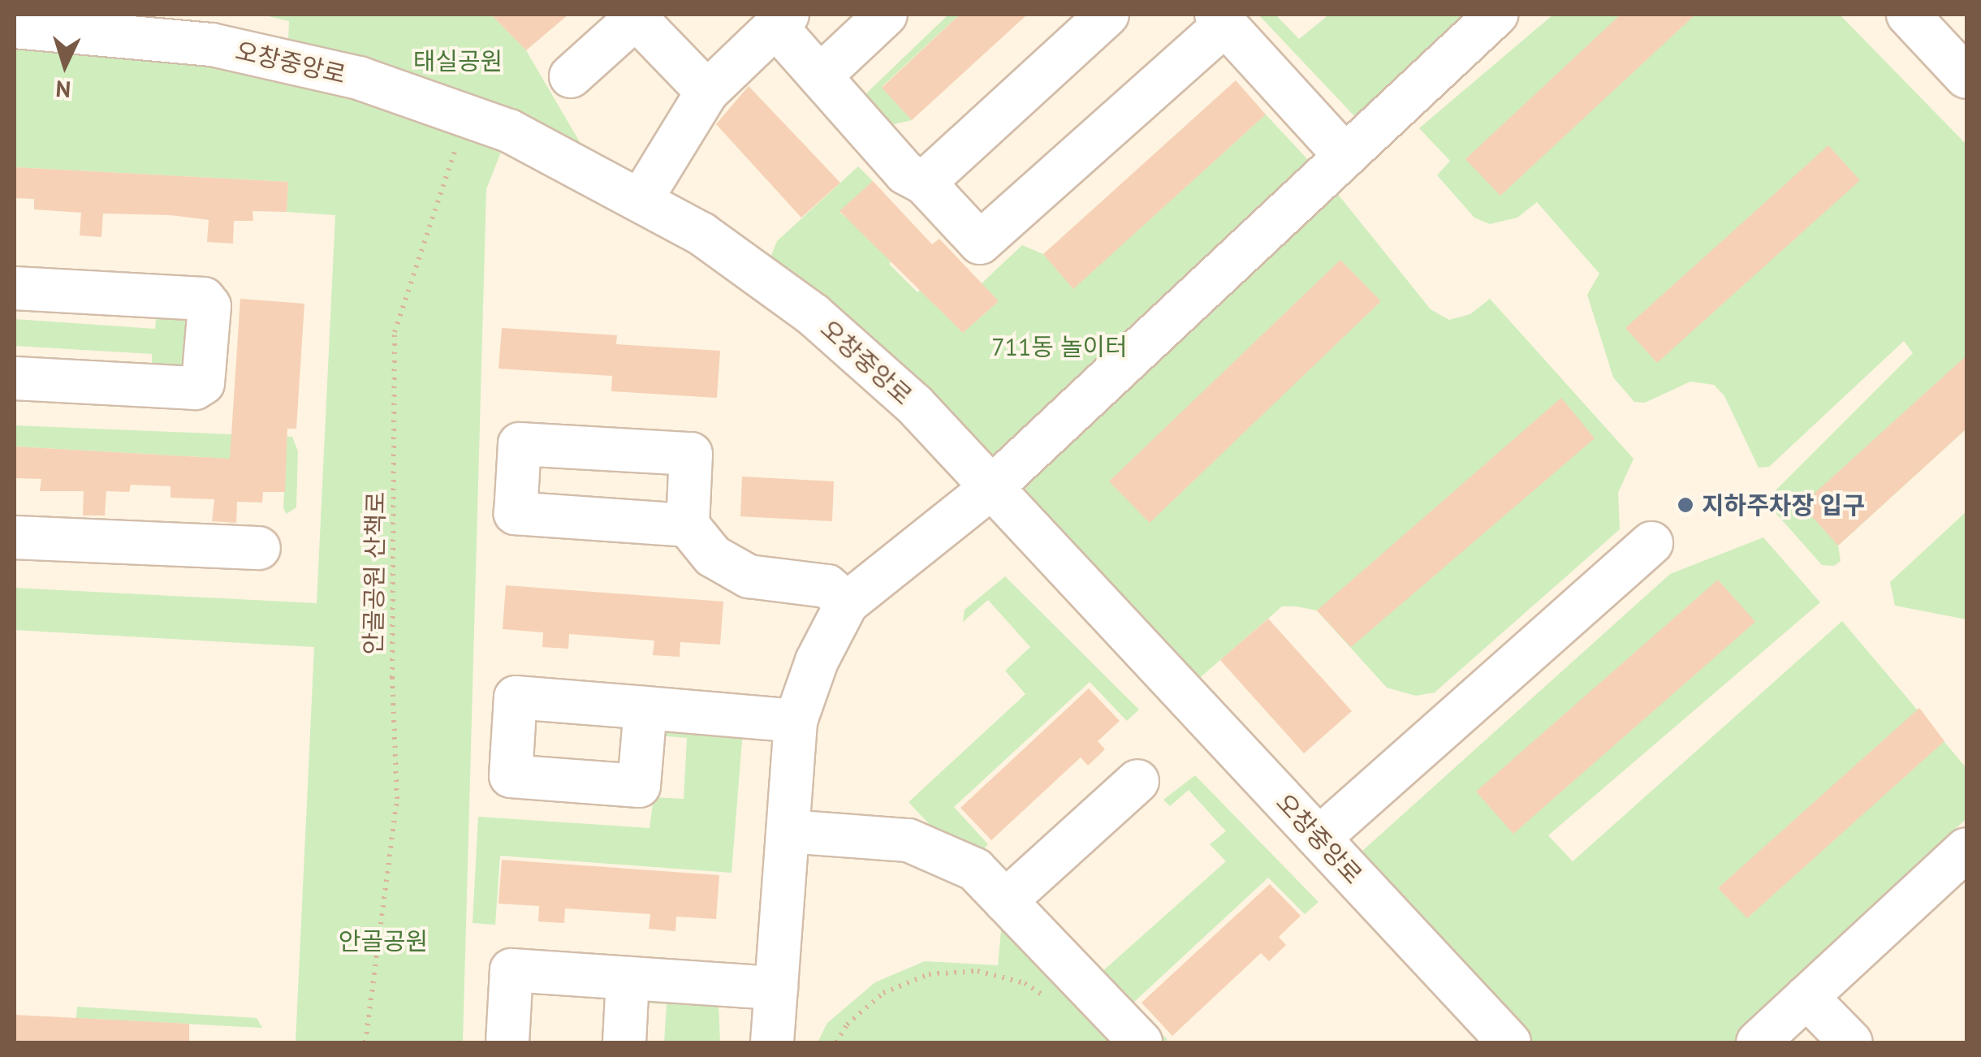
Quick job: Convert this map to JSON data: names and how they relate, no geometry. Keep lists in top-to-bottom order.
{
  "streets": {
    "street": ["오창중앙로"],
    "path": ["안골공원 산책로"]
  },
  "crossings": [
    ["오창중앙로", "안골공원 산책로"]
  ],
  "parks": ["태실공원", "711동 놀이터", "안골공원"],
  "places": ["지하주차장 입구"],
  "north": "bottom"
}
